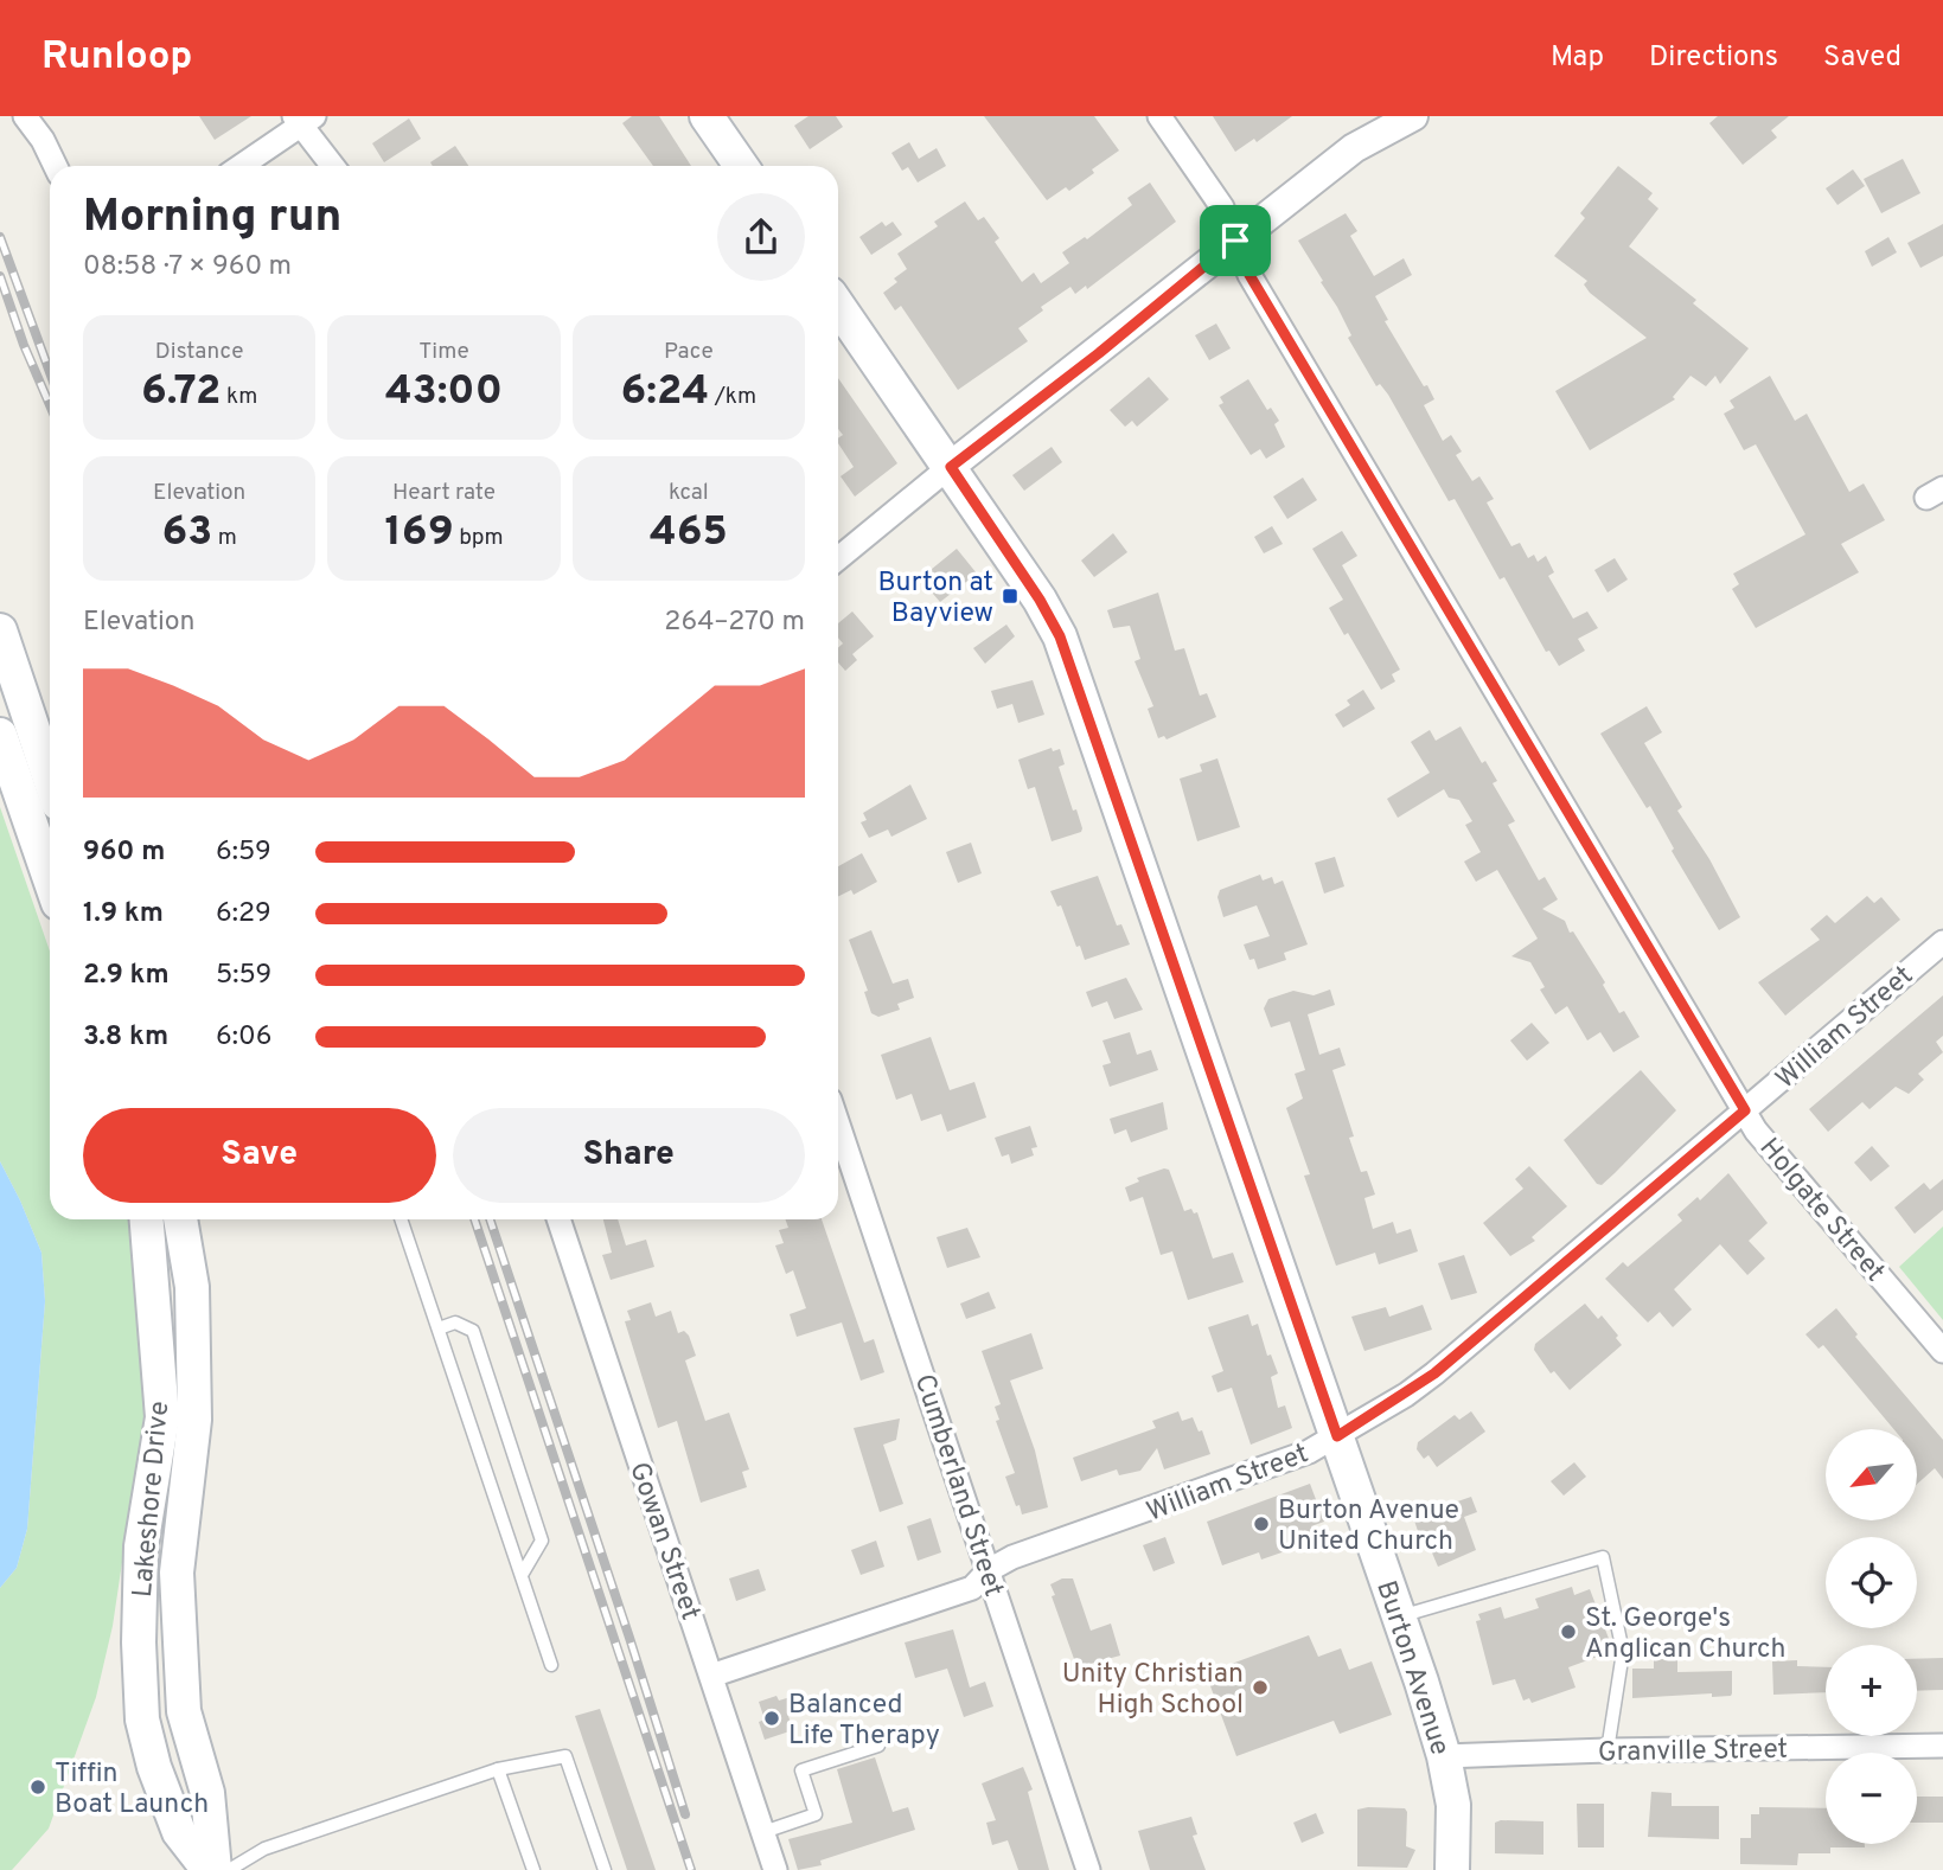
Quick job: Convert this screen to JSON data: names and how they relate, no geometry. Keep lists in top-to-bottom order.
{
  "streets": {
    "main road": ["Lakeshore Drive", "Burton Avenue"],
    "street": [
      "William Street",
      "Holgate Street",
      "Cumberland Street",
      "Gowan Street",
      "Granville Street"
    ]
  },
  "crossings": [
    ["William Street", "Holgate Street"],
    ["William Street", "Cumberland Street"],
    ["William Street", "Gowan Street"],
    ["William Street", "Burton Avenue"],
    ["Burton Avenue", "Granville Street"]
  ],
  "places": {
    "transit": ["Burton at Bayview"],
    "other": [
      "Burton Avenue United Church",
      "St. George's Anglican Church",
      "Unity Christian High School",
      "Balanced Life Therapy",
      "Tiffin Boat Launch"
    ]
  },
  "north": "bottom left",
  "page": {
    "header": "Runloop",
    "nav": ["Map", "Directions", "Saved"],
    "heading": ["Morning run", "08:58 · 7 × 960 m"],
    "stats": [
      ["Distance", "6.72 km"],
      ["Time", "43:00"],
      ["Pace", "6:24 /km"],
      ["Elevation", "63 m"],
      ["Heart rate", "169 bpm"],
      ["kcal", "465"]
    ],
    "chart": ["Elevation", "264–270 m"],
    "list": [
      {
        "name": "960 m",
        "note": "6:59"
      },
      {
        "name": "1.9 km",
        "note": "6:29"
      },
      {
        "name": "2.9 km",
        "note": "5:59"
      },
      {
        "name": "3.8 km",
        "note": "6:06"
      }
    ],
    "buttons": ["Save", "Share"],
    "map_buttons": ["+", "−"]
  }
}
